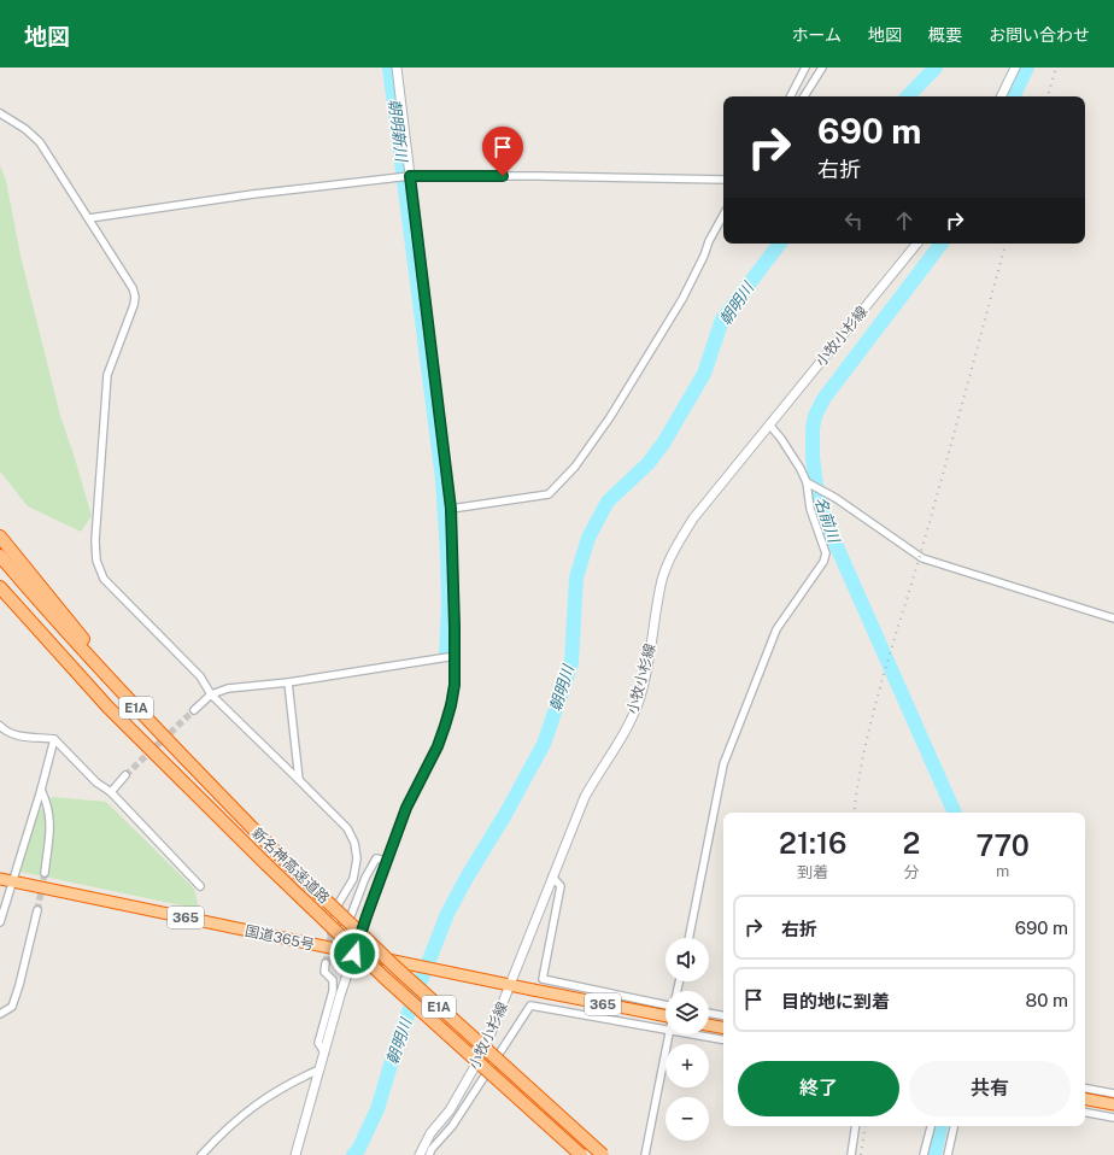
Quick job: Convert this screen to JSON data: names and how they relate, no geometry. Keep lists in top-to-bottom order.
{
  "streets": {
    "highway": [
      "E1A",
      "新名神高速道路",
      "365",
      "国道365号"
    ],
    "street": ["小牧小杉線"]
  },
  "crossings": [
    ["小牧小杉線", "国道365号"]
  ],
  "water": ["朝明新川", "朝明川", "名前川"],
  "page": {
    "header": "地図",
    "nav": [
      "ホーム",
      "地図",
      "概要",
      "お問い合わせ"
    ],
    "turn": ["690 m", "右折"],
    "eta": [
      "21:16",
      "到着",
      "2",
      "分",
      "770",
      "m"
    ],
    "list": [
      {
        "name": "右折",
        "value": "690 m"
      },
      {
        "name": "目的地に到着",
        "value": "80 m"
      }
    ],
    "map_buttons": ["+", "−"],
    "buttons": ["終了", "共有"]
  }
}
